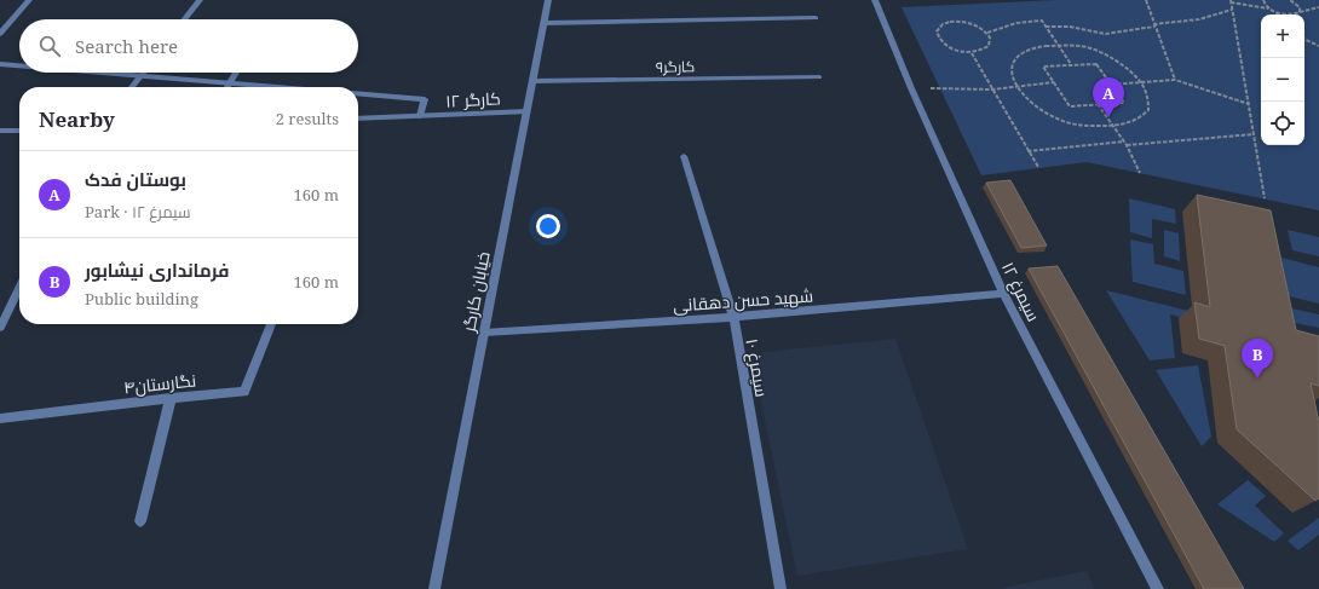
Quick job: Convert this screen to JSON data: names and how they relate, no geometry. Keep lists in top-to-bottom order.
{
  "streets": {
    "street": [
      "کارگر۹",
      "کارگر ۱۲",
      "خیابان کارگر",
      "سیمرغ ۱۲",
      "شهید حسن دهقانی",
      "سیمرغ ۱۰",
      "نگارستان۴"
    ]
  },
  "crossings": [
    ["کارگر۹", "خیابان کارگر"],
    ["کارگر ۱۲", "خیابان کارگر"],
    ["خیابان کارگر", "شهید حسن دهقانی"],
    ["سیمرغ ۱۲", "شهید حسن دهقانی"],
    ["شهید حسن دهقانی", "سیمرغ ۱۰"]
  ],
  "page": {
    "map_buttons": ["+", "−"],
    "search": "Search here",
    "pins": ["A", "B"],
    "heading": ["Nearby", "2 results"],
    "list": [
      {
        "mark": "A",
        "name": "بوستان فدک",
        "note": "Park · سیمرغ ۱۲",
        "value": "160 m"
      },
      {
        "mark": "B",
        "name": "فرمانداری نیشابور",
        "note": "Public building",
        "value": "160 m"
      }
    ]
  }
}
